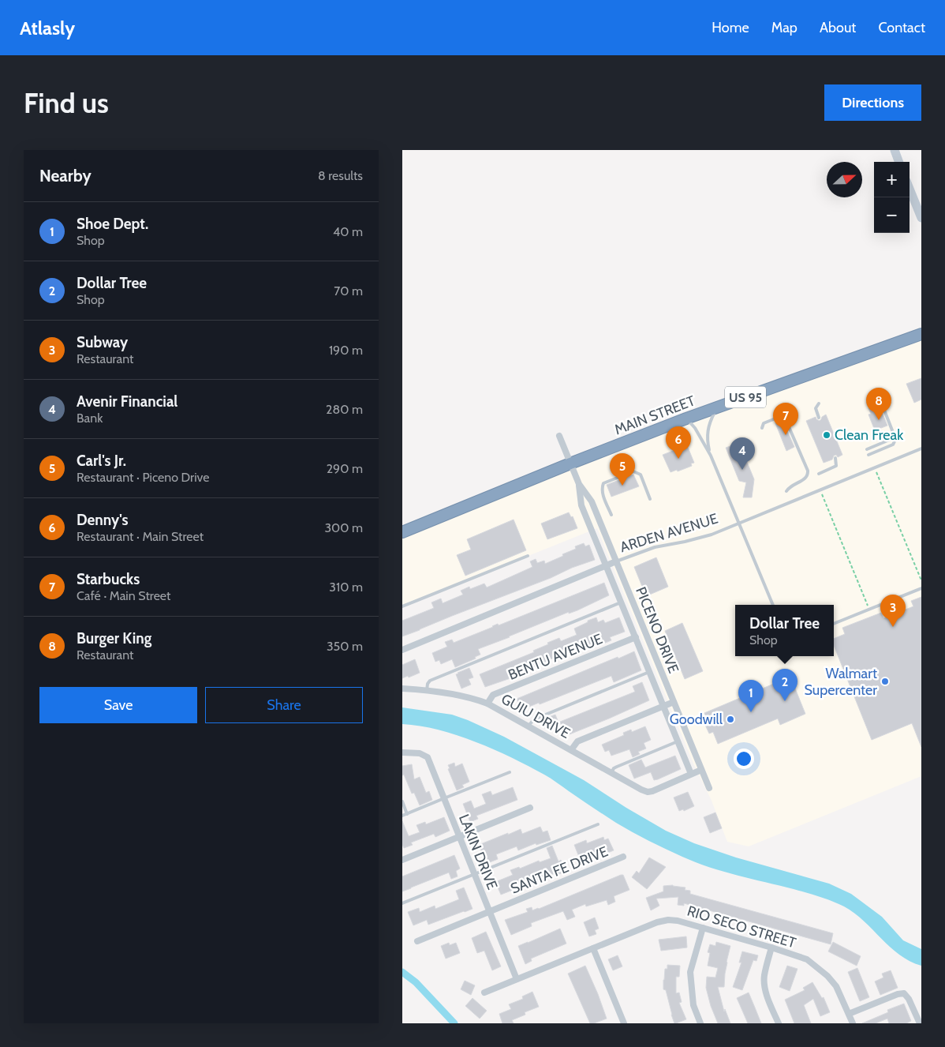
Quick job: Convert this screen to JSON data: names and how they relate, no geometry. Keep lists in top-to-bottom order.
{
  "streets": {
    "highway": ["US 95", "MAIN STREET"],
    "street": [
      "ARDEN AVENUE",
      "PICENO DRIVE",
      "BENTU AVENUE",
      "GUIU DRIVE",
      "LAKIN DRIVE",
      "SANTA FE DRIVE",
      "RIO SECO STREET"
    ]
  },
  "crossings": [
    ["MAIN STREET", "PICENO DRIVE"],
    ["ARDEN AVENUE", "PICENO DRIVE"],
    ["PICENO DRIVE", "BENTU AVENUE"],
    ["PICENO DRIVE", "GUIU DRIVE"],
    ["BENTU AVENUE", "GUIU DRIVE"],
    ["LAKIN DRIVE", "SANTA FE DRIVE"],
    ["LAKIN DRIVE", "RIO SECO STREET"]
  ],
  "places": ["Clean Freak", "Walmart Supercenter", "Goodwill"],
  "north": "right",
  "page": {
    "header": "Atlasly",
    "nav": [
      "Home",
      "Map",
      "About",
      "Contact"
    ],
    "buttons": [
      "Directions",
      ["Save", "Share"]
    ],
    "title": "Find us",
    "heading": ["Nearby", "8 results"],
    "map_buttons": ["+", "−"],
    "list": [
      {
        "mark": "1",
        "name": "Shoe Dept.",
        "note": "Shop",
        "value": "40 m"
      },
      {
        "mark": "2",
        "name": "Dollar Tree",
        "note": "Shop",
        "value": "70 m"
      },
      {
        "mark": "3",
        "name": "Subway",
        "note": "Restaurant",
        "value": "190 m"
      },
      {
        "mark": "4",
        "name": "Avenir Financial",
        "note": "Bank",
        "value": "280 m"
      },
      {
        "mark": "5",
        "name": "Carl's Jr.",
        "note": "Restaurant · Piceno Drive",
        "value": "290 m"
      },
      {
        "mark": "6",
        "name": "Denny's",
        "note": "Restaurant · Main Street",
        "value": "300 m"
      },
      {
        "mark": "7",
        "name": "Starbucks",
        "note": "Café · Main Street",
        "value": "310 m"
      },
      {
        "mark": "8",
        "name": "Burger King",
        "note": "Restaurant",
        "value": "350 m"
      }
    ],
    "pins": [
      "8",
      "7",
      "6",
      "4",
      "5",
      "3",
      "2",
      "1"
    ],
    "popup": ["Dollar Tree", "Shop"]
  }
}
